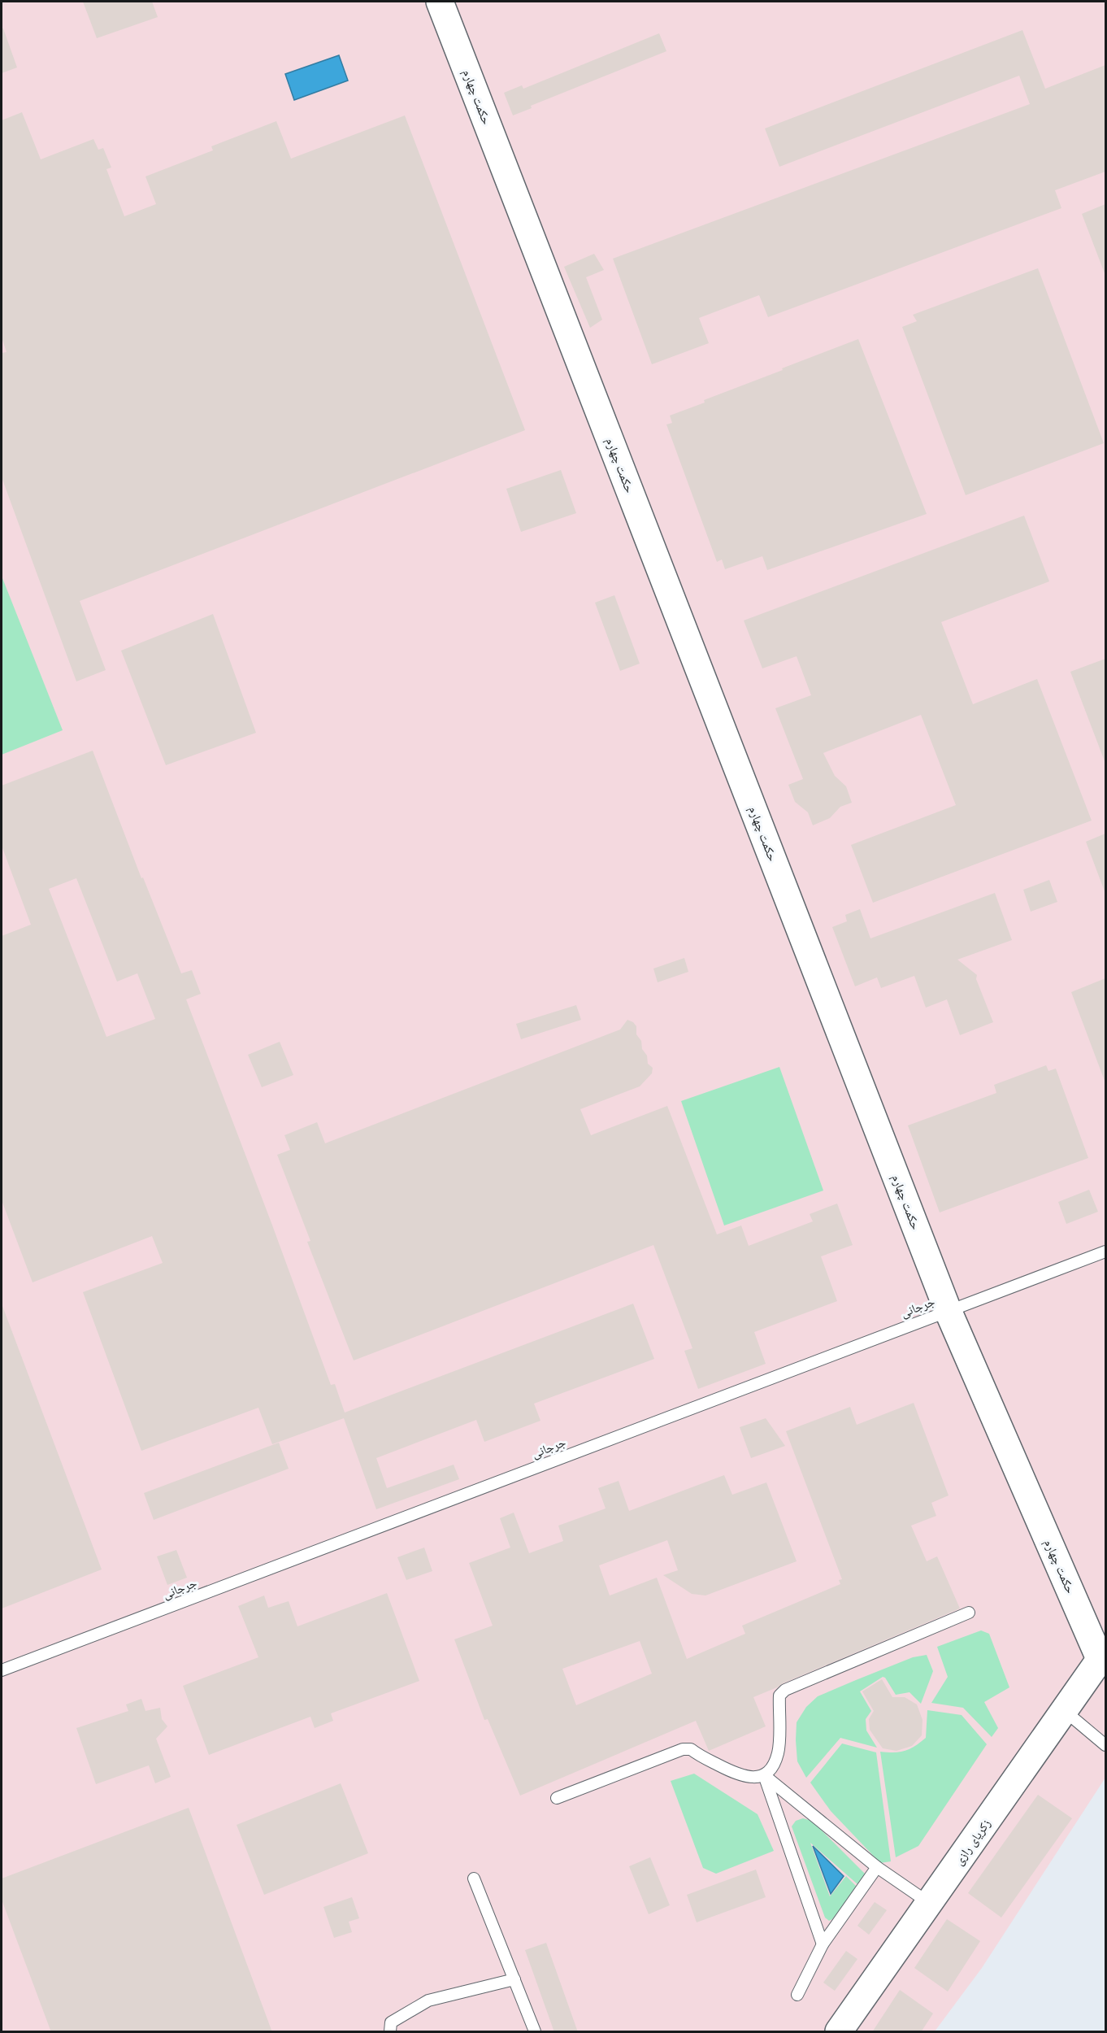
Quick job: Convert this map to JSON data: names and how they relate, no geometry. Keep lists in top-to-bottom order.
{
  "streets": {
    "street": ["حکمت چهارم", "زکریای رازی"],
    "lane": ["جرجانی"]
  },
  "crossings": [
    ["حکمت چهارم", "جرجانی"],
    ["حکمت چهارم", "زکریای رازی"]
  ]
}
